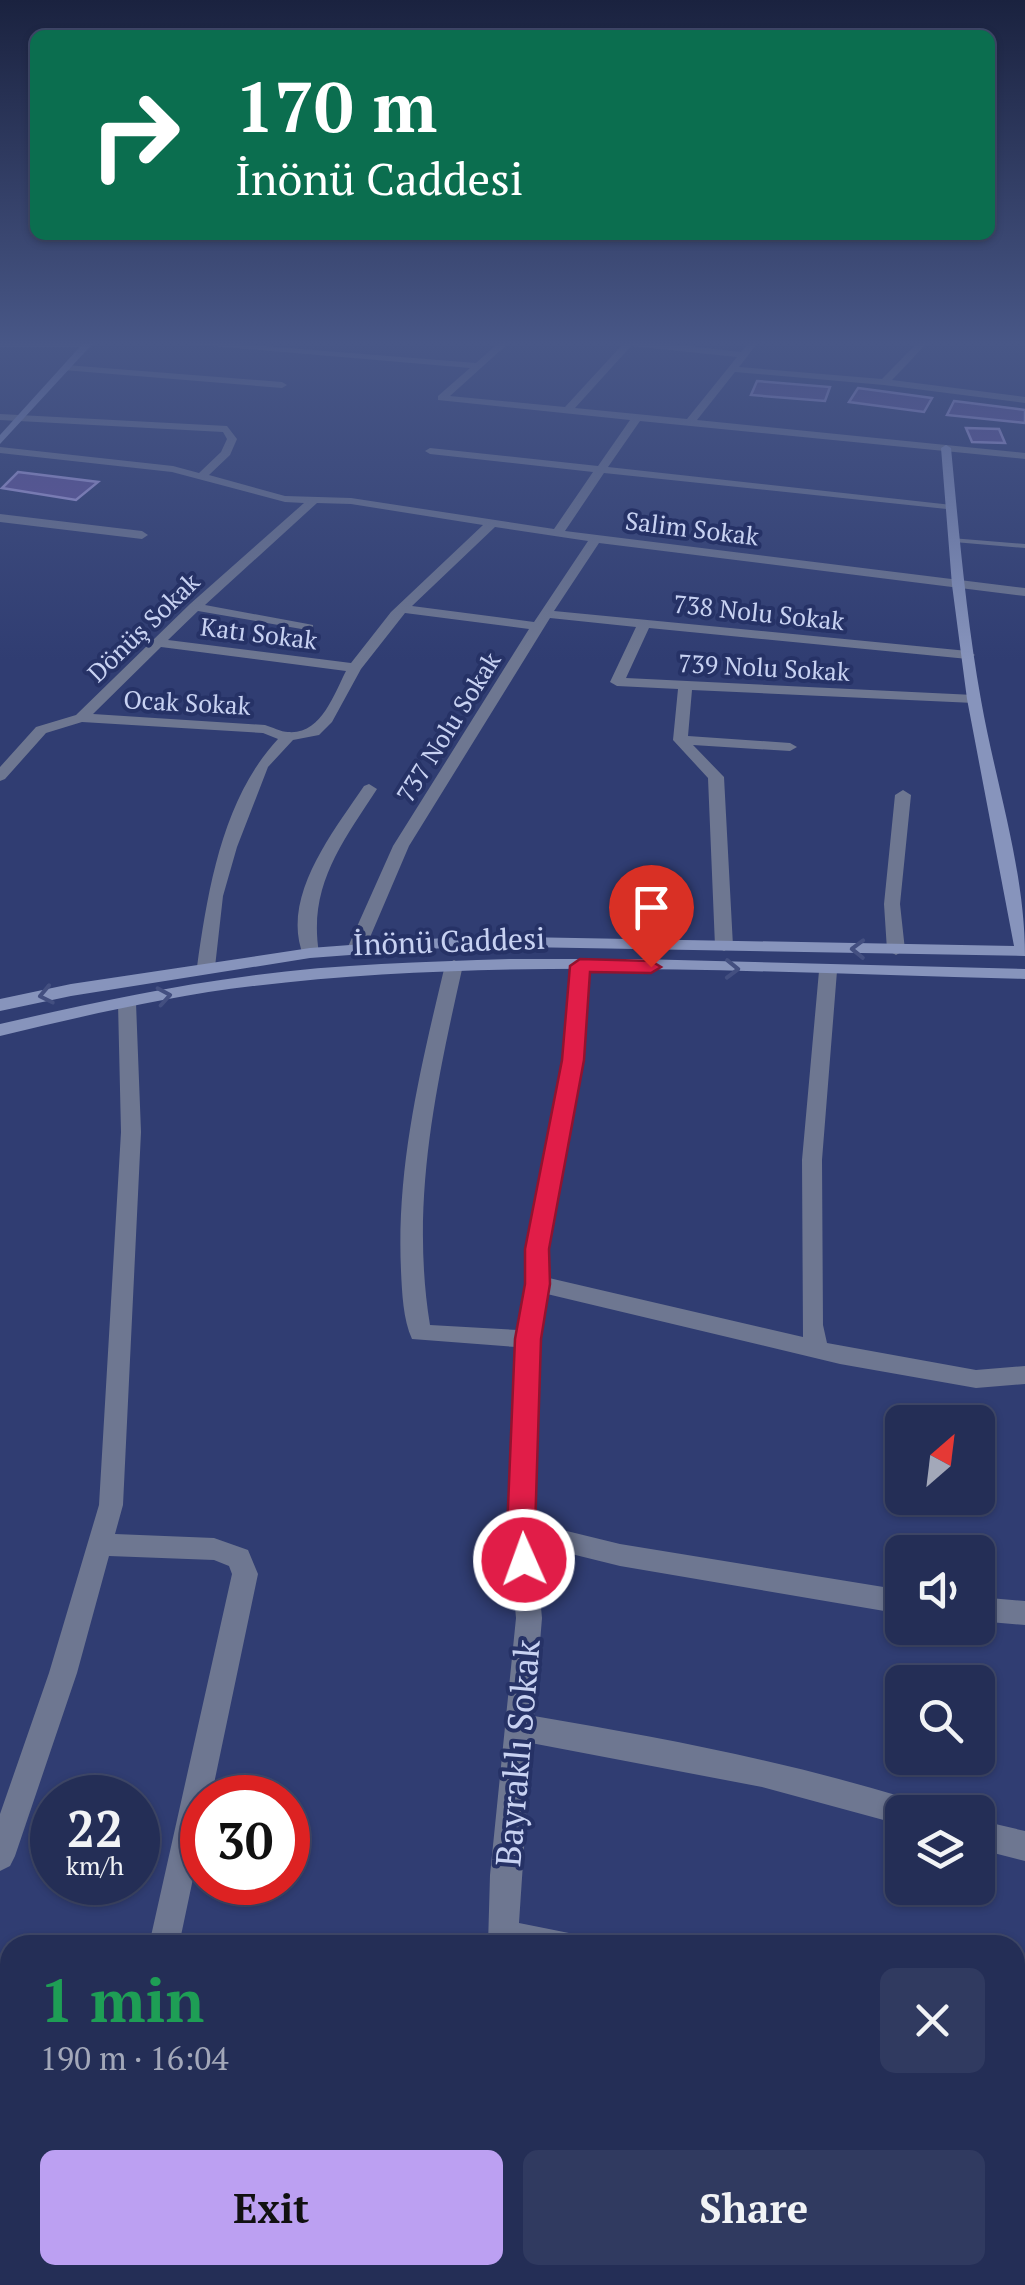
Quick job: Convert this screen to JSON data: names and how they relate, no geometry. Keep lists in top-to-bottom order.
{
  "streets": {
    "main road": ["İnönü Caddesi"],
    "street": [
      "Salim Sokak",
      "738 Nolu Sokak",
      "Dönüş Sokak",
      "Katı Sokak",
      "739 Nolu Sokak",
      "Ocak Sokak",
      "737 Nolu Sokak",
      "Bayraklı Sokak"
    ]
  },
  "crossings": [
    ["Salim Sokak", "Dönüş Sokak"],
    ["Salim Sokak", "737 Nolu Sokak"],
    ["738 Nolu Sokak", "739 Nolu Sokak"],
    ["738 Nolu Sokak", "737 Nolu Sokak"],
    ["Dönüş Sokak", "Katı Sokak"],
    ["Dönüş Sokak", "Ocak Sokak"],
    ["737 Nolu Sokak", "İnönü Caddesi"],
    ["İnönü Caddesi", "Bayraklı Sokak"]
  ],
  "north": "top right",
  "page": {
    "turn": ["170 m", "İnönü Caddesi"],
    "speed": "22 km/h",
    "limit": "30",
    "heading": ["1 min", "190 m · 16:04"],
    "buttons": ["Exit", "Share"]
  }
}
